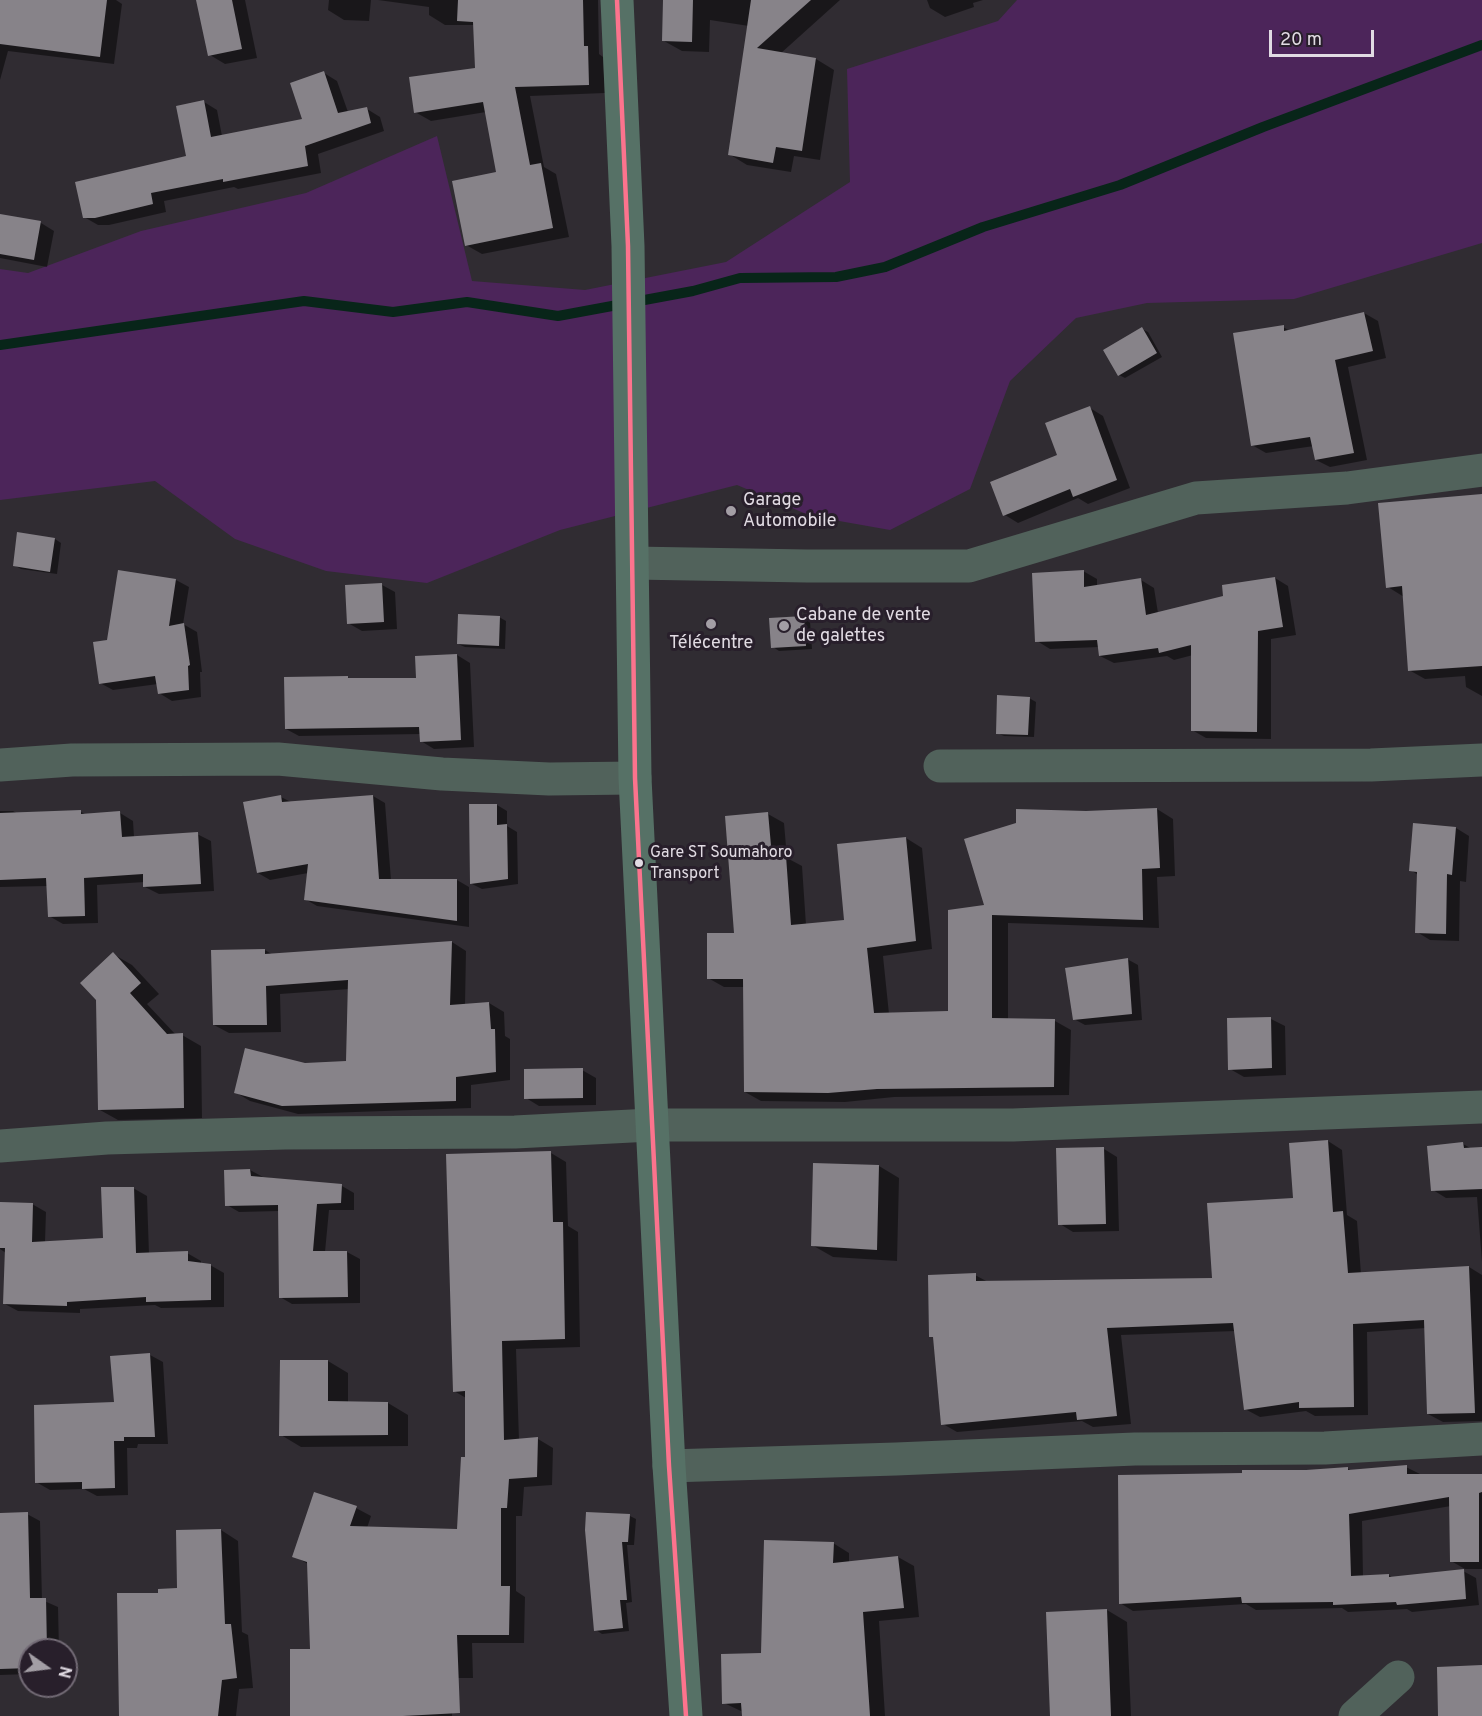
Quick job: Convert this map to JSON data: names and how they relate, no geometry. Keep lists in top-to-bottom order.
{
  "places": [
    "Garage Automobile",
    "Télécentre",
    "Cabane de vente de galettes",
    "Gare ST Soumahoro Transport"
  ],
  "lines": ["transit line 20"],
  "scale_bar": "20 m",
  "north": "right"
}
